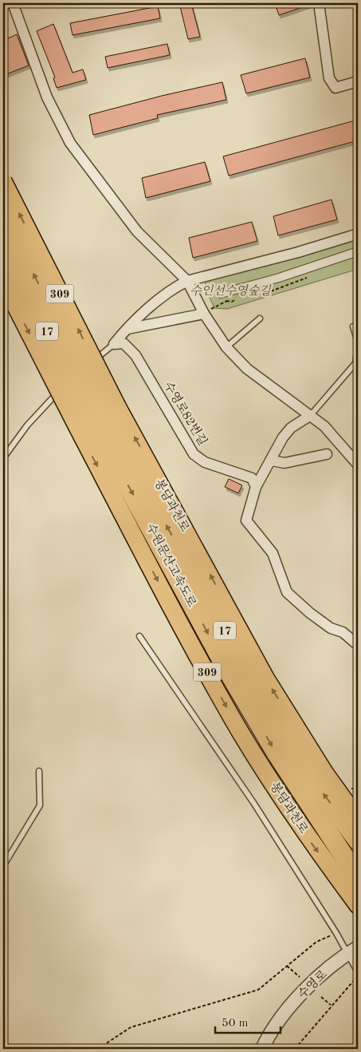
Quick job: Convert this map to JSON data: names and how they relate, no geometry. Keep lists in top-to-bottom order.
{
  "streets": {
    "highway": [
      "309",
      "17",
      "봉담과천로",
      "수원문산고속도로"
    ],
    "street": ["수영로82번길", "수영로"]
  },
  "crossings": [
    ["봉담과천로", "수원문산고속도로"]
  ],
  "parks": ["수인선수영숲길"],
  "scale_bar": "50 m"
}
